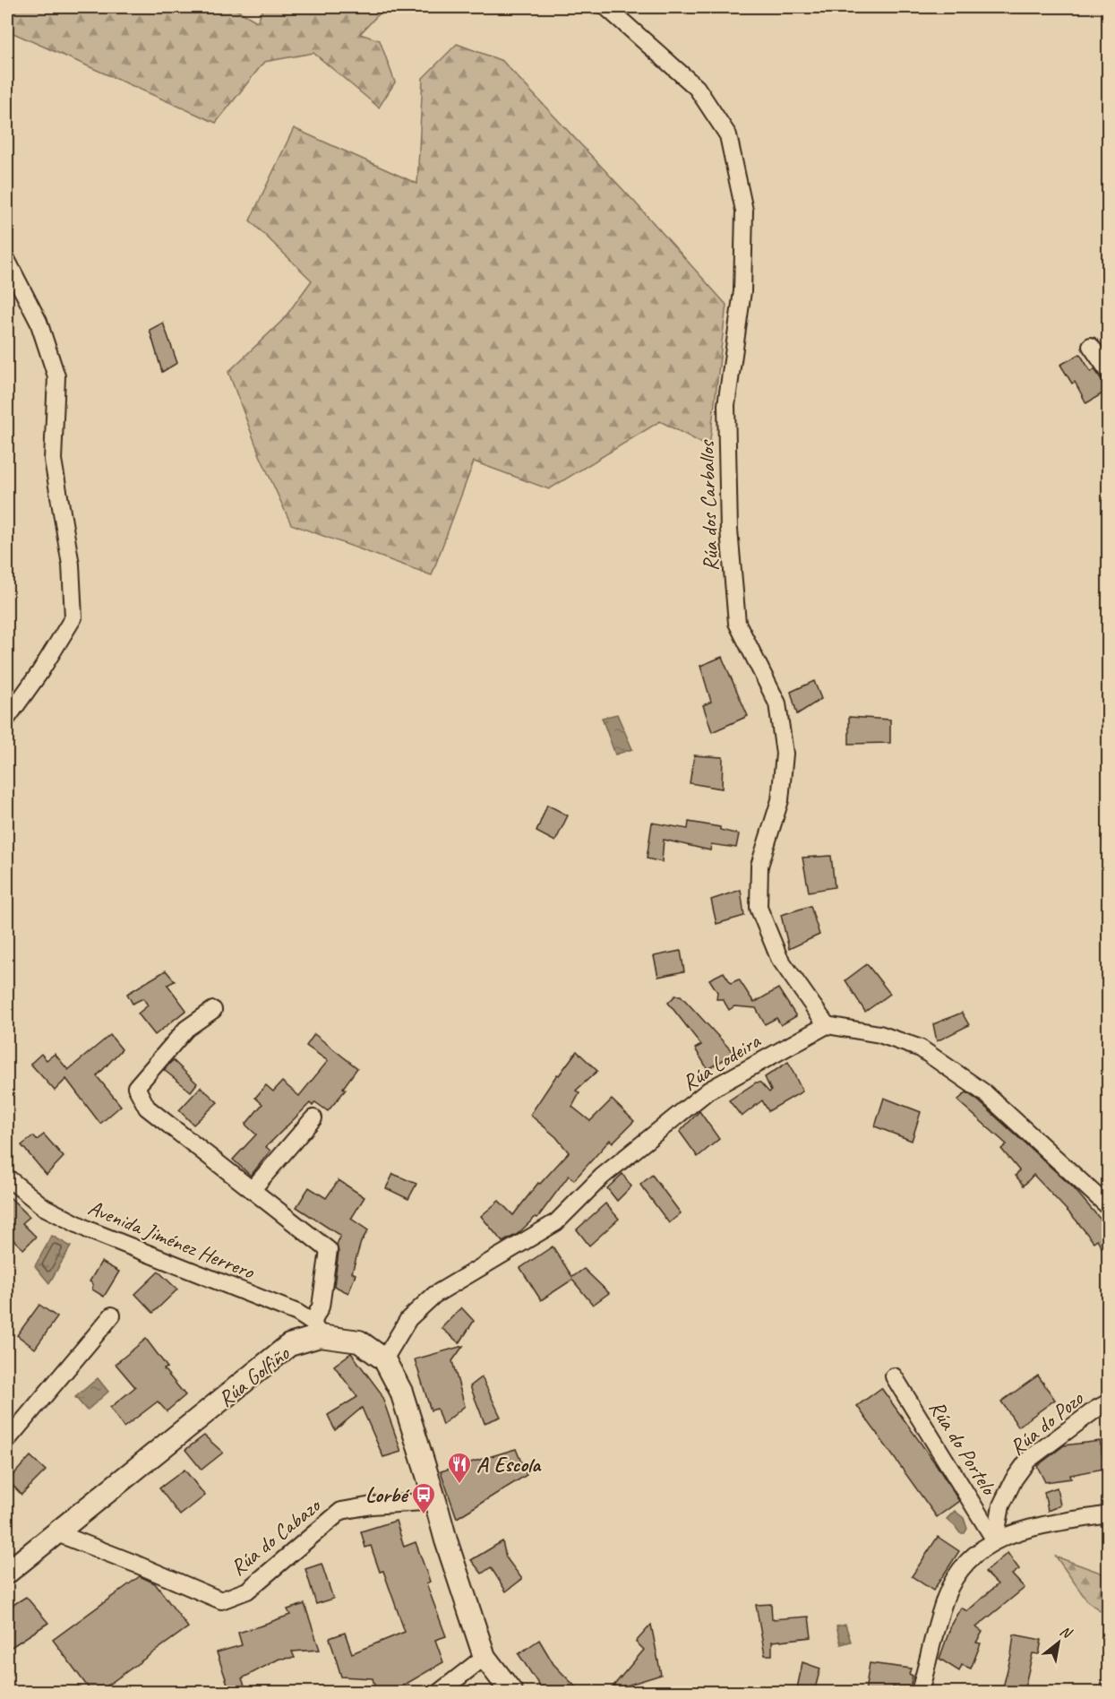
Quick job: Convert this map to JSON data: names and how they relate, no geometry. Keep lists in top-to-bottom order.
{
  "streets": {
    "main road": ["Rúa Golfiño"],
    "street": [
      "Rúa dos Carballos",
      "Rúa Lodeira",
      "Avenida Jiménez Herrero",
      "Rúa do Pozo",
      "Rúa do Portelo",
      "Rúa do Cabazo"
    ]
  },
  "crossings": [
    ["Rúa dos Carballos", "Rúa Lodeira"],
    ["Rúa Lodeira", "Rúa Golfiño"],
    ["Avenida Jiménez Herrero", "Rúa Golfiño"],
    ["Rúa Golfiño", "Rúa do Cabazo"],
    ["Rúa do Pozo", "Rúa do Portelo"]
  ],
  "places": {
    "restaurant": ["A Escola"],
    "bus stop": ["Lorbé"]
  },
  "north": "top right"
}
